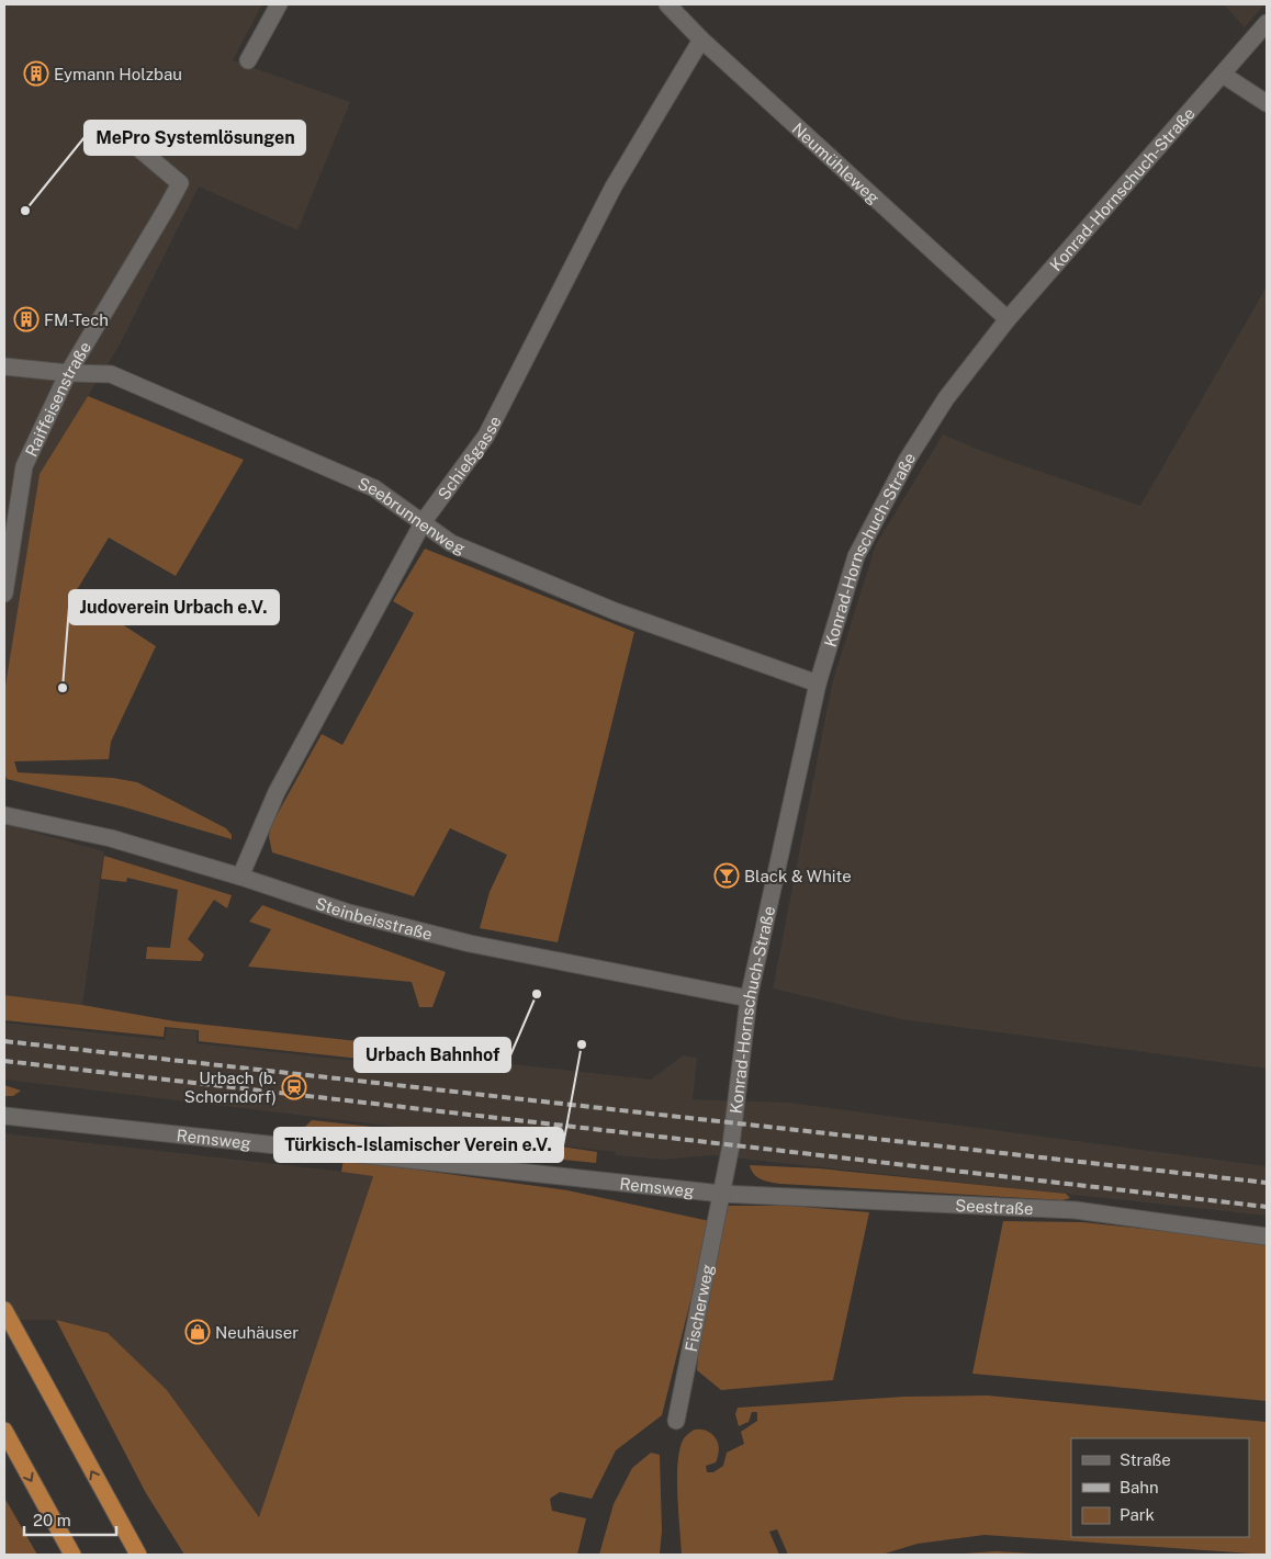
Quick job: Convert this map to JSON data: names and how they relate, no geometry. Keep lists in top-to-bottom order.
{
  "streets": {
    "street": [
      "Neumühleweg",
      "Konrad-Hornschuch-Straße",
      "Raiffeisenstraße",
      "Schießgasse",
      "Seebrunnenweg",
      "Steinbeisstraße",
      "Remsweg",
      "Seestraße",
      "Fischerweg"
    ]
  },
  "crossings": [
    ["Neumühleweg", "Konrad-Hornschuch-Straße"],
    ["Neumühleweg", "Schießgasse"],
    ["Konrad-Hornschuch-Straße", "Seebrunnenweg"],
    ["Konrad-Hornschuch-Straße", "Steinbeisstraße"],
    ["Konrad-Hornschuch-Straße", "Remsweg"],
    ["Konrad-Hornschuch-Straße", "Seestraße"],
    ["Konrad-Hornschuch-Straße", "Fischerweg"],
    ["Raiffeisenstraße", "Seebrunnenweg"],
    ["Schießgasse", "Seebrunnenweg"],
    ["Schießgasse", "Steinbeisstraße"],
    ["Remsweg", "Seestraße"],
    ["Remsweg", "Fischerweg"],
    ["Seestraße", "Fischerweg"]
  ],
  "places": {
    "building": ["Eymann Holzbau", "FM-Tech"],
    "other": [
      "MePro Systemlösungen",
      "Judoverein Urbach e.V.",
      "Urbach Bahnhof",
      "Türkisch-Islamischer Verein e.V."
    ],
    "bar": ["Black & White"],
    "station": ["Urbach (b. Schorndorf)"],
    "shop": ["Neuhäuser"]
  },
  "legend": ["Straße", "Bahn", "Park"],
  "scale_bar": "20 m"
}
